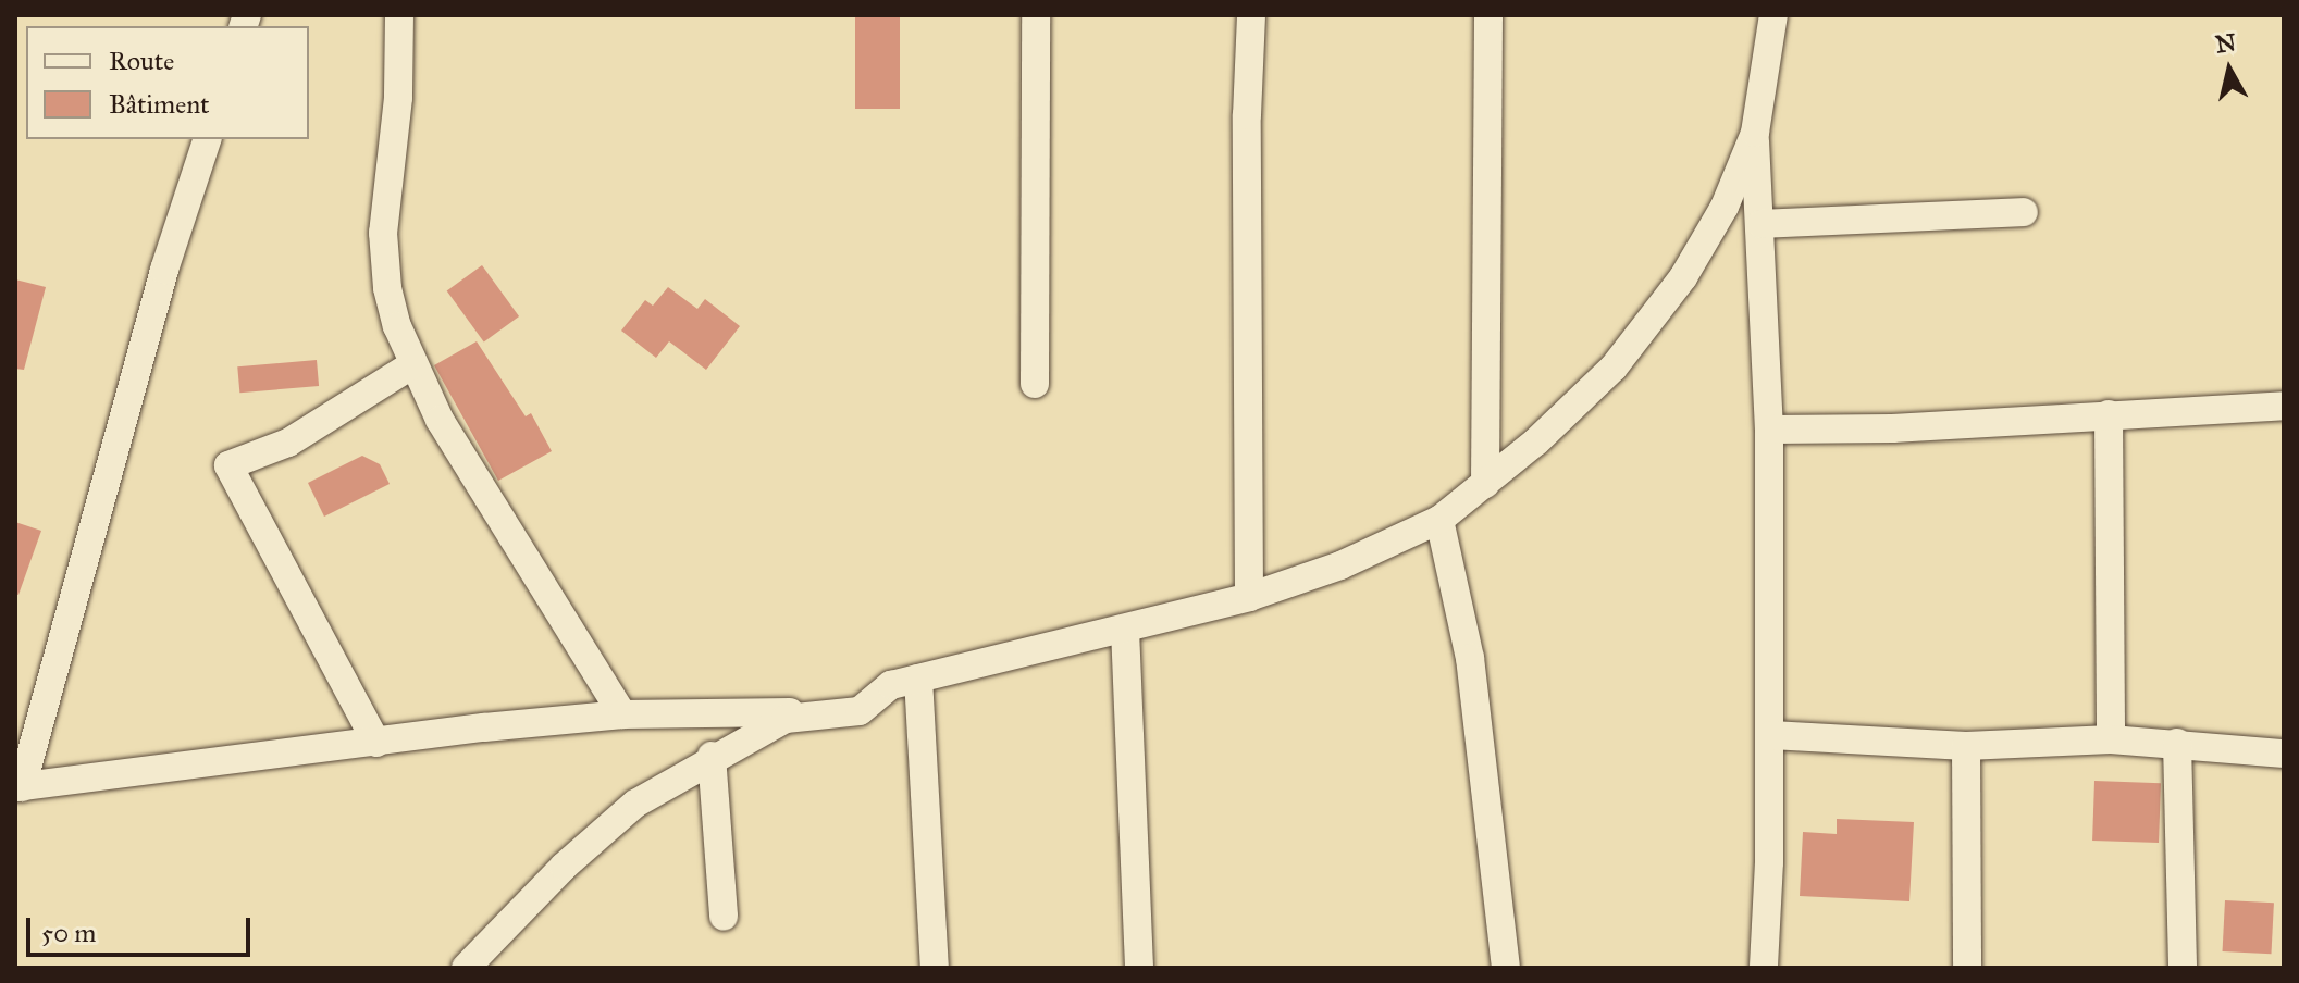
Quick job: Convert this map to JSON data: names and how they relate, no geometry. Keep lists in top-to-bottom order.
{
  "legend": ["Route", "Bâtiment"],
  "scale_bar": "50 m",
  "north": "top"
}
